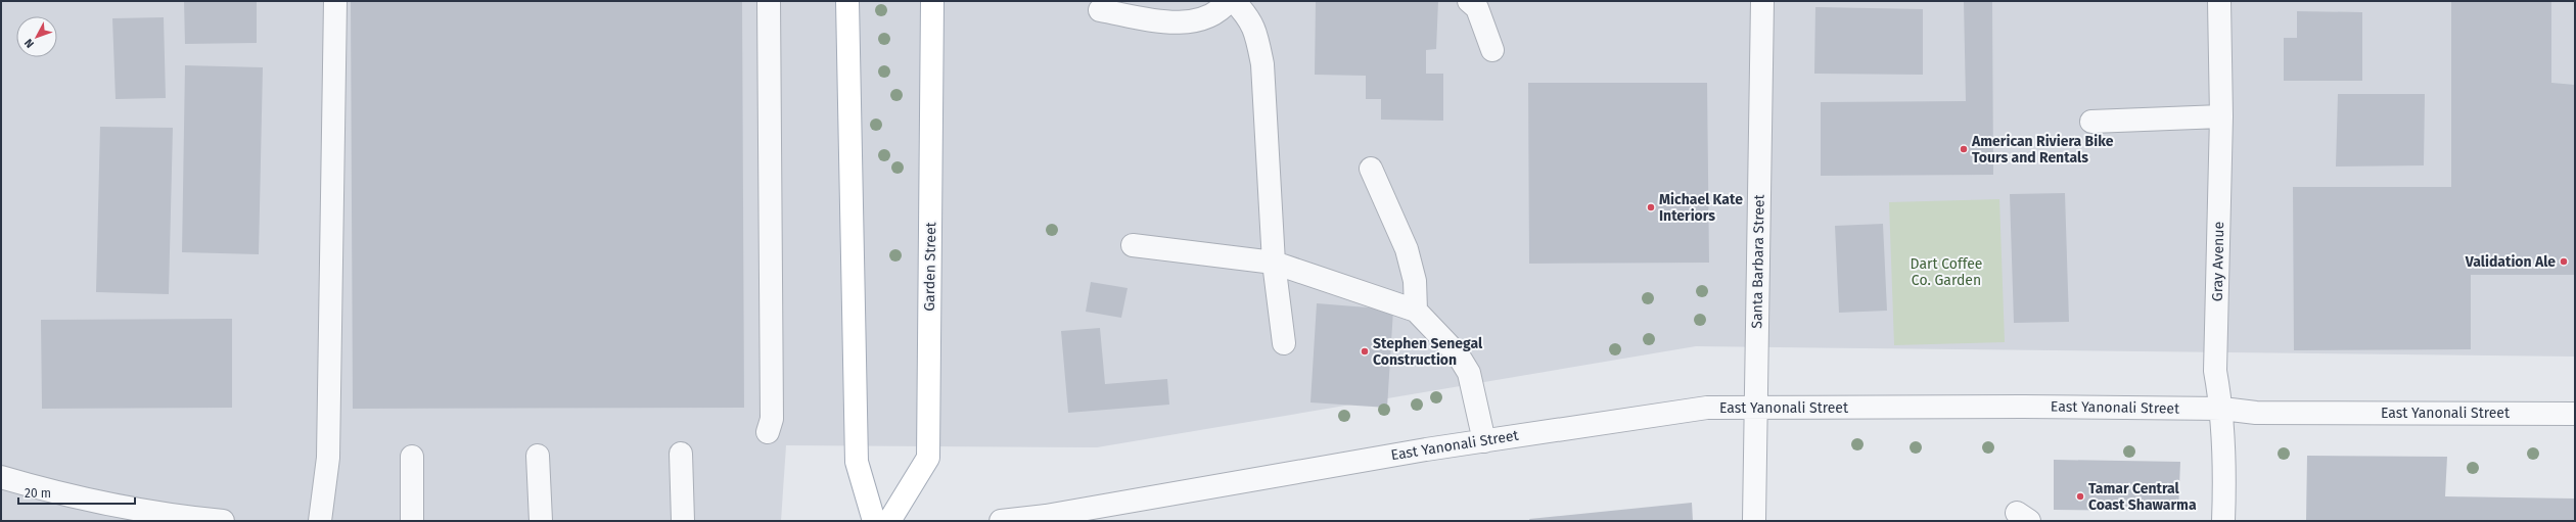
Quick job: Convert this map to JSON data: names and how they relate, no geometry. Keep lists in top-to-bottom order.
{
  "streets": {
    "main road": ["Garden Street"],
    "street": ["Santa Barbara Street", "Gray Avenue", "East Yanonali Street"]
  },
  "crossings": [
    ["Santa Barbara Street", "East Yanonali Street"],
    ["Gray Avenue", "East Yanonali Street"]
  ],
  "parks": ["Dart Coffee Co. Garden"],
  "places": [
    "American Riviera Bike Tours and Rentals",
    "Michael Kate Interiors",
    "Validation Ale",
    "Stephen Senegal Construction",
    "Tamar Central Coast Shawarma"
  ],
  "scale_bar": "20 m",
  "north": "bottom left"
}
